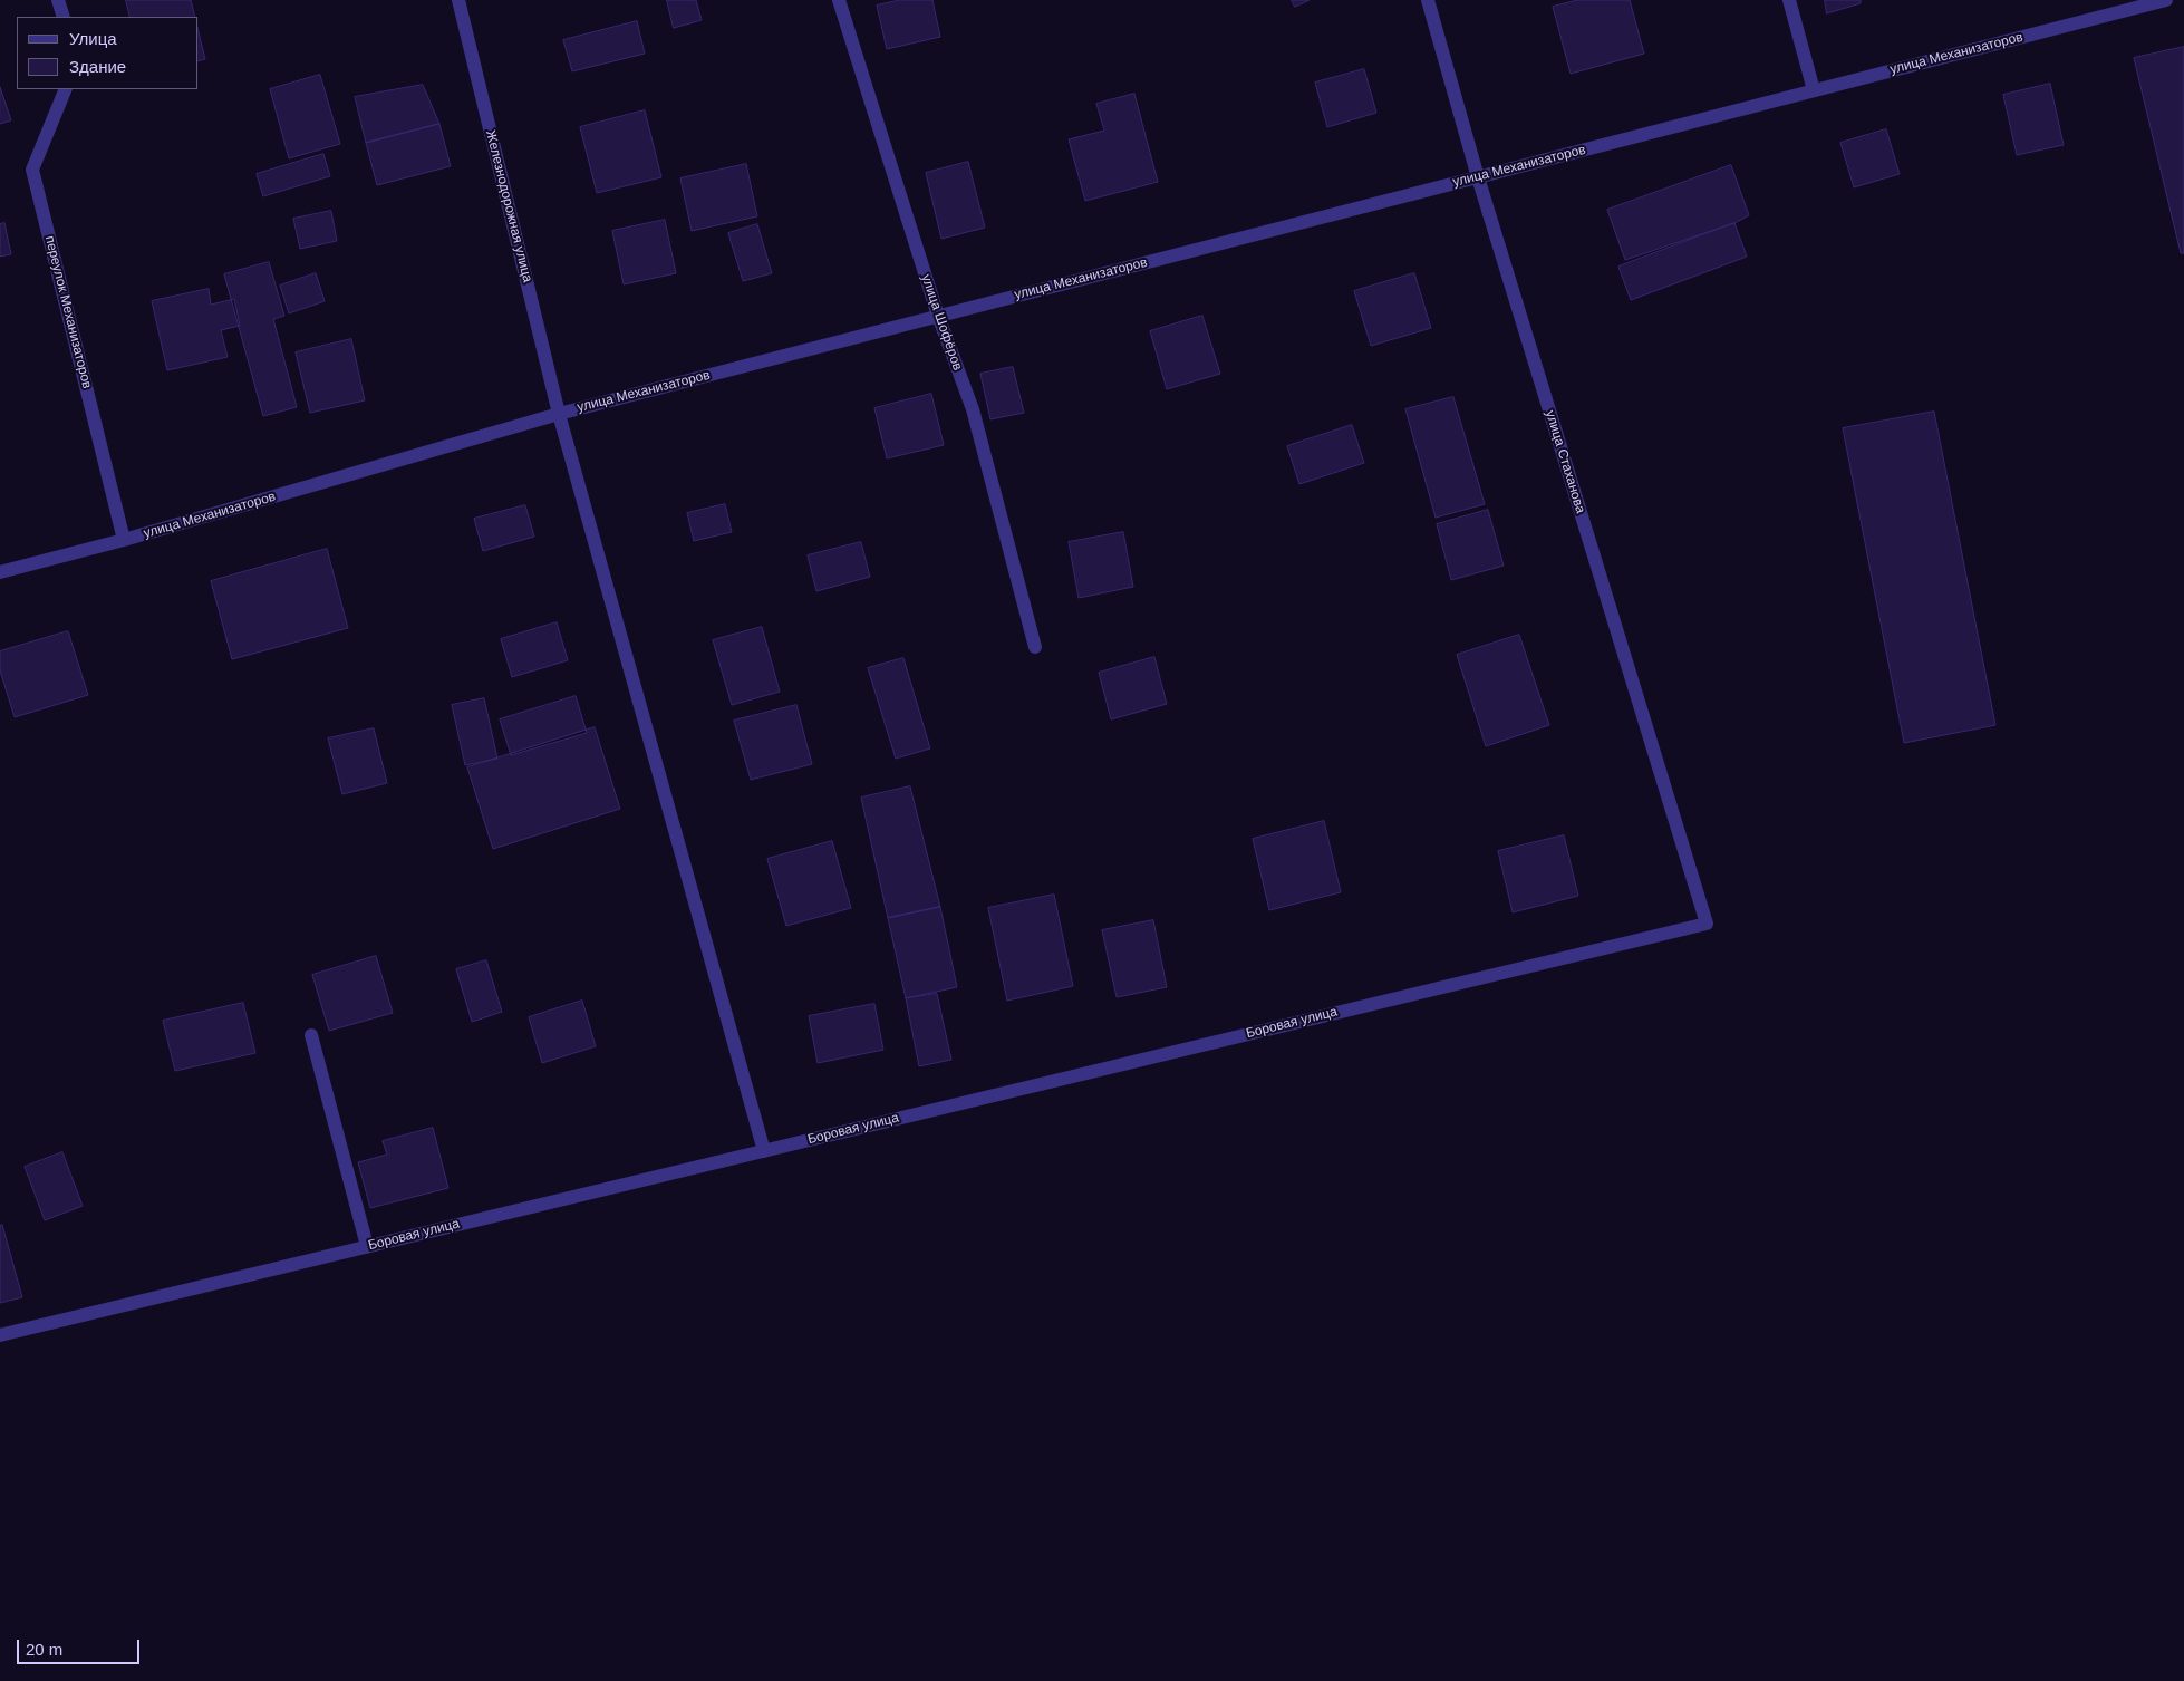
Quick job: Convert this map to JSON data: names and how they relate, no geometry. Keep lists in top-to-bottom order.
{
  "streets": {
    "street": [
      "улица Механизаторов",
      "Железнодорожная улица",
      "переулок Механизаторов",
      "улица Шофёров",
      "улица Стаханова",
      "Боровая улица"
    ]
  },
  "crossings": [
    ["улица Механизаторов", "Железнодорожная улица"],
    ["улица Механизаторов", "переулок Механизаторов"],
    ["улица Механизаторов", "улица Шофёров"],
    ["улица Механизаторов", "улица Стаханова"],
    ["Железнодорожная улица", "Боровая улица"],
    ["улица Стаханова", "Боровая улица"]
  ],
  "legend": ["Улица", "Здание"],
  "scale_bar": "20 m"
}
